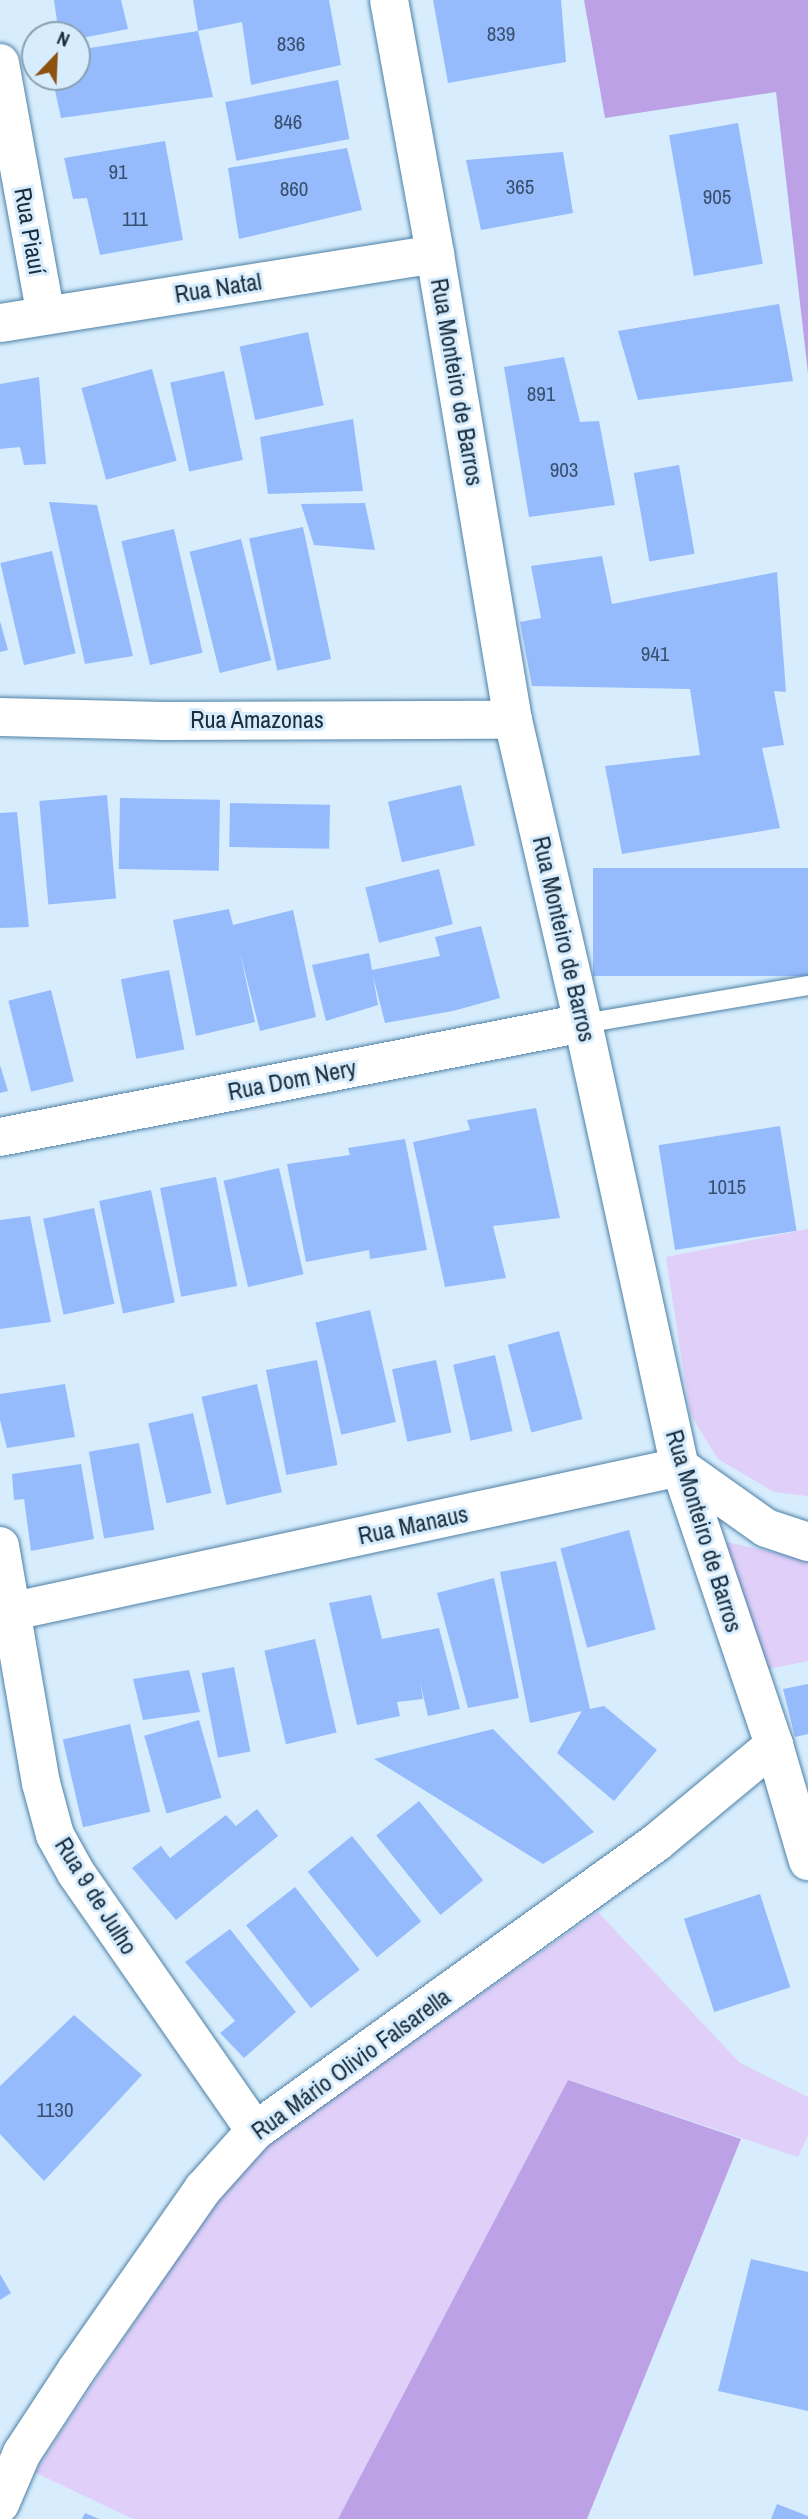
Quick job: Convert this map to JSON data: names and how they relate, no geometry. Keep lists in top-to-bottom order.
{
  "streets": {
    "street": [
      "Rua Piauí",
      "Rua Natal",
      "Rua Monteiro de Barros",
      "Rua Amazonas",
      "Rua Dom Nery",
      "Rua Manaus",
      "Rua 9 de Julho",
      "Rua Mário Olivio Falsarella"
    ]
  },
  "crossings": [
    ["Rua Piauí", "Rua Natal"],
    ["Rua Natal", "Rua Monteiro de Barros"],
    ["Rua Monteiro de Barros", "Rua Amazonas"],
    ["Rua Monteiro de Barros", "Rua Dom Nery"],
    ["Rua Monteiro de Barros", "Rua Manaus"],
    ["Rua Monteiro de Barros", "Rua Mário Olivio Falsarella"],
    ["Rua Manaus", "Rua 9 de Julho"],
    ["Rua 9 de Julho", "Rua Mário Olivio Falsarella"]
  ],
  "house_numbers": [
    "839",
    "836",
    "846",
    "91",
    "365",
    "860",
    "905",
    "111",
    "891",
    "903",
    "941",
    "1015",
    "1130"
  ],
  "north": "top right"
}
